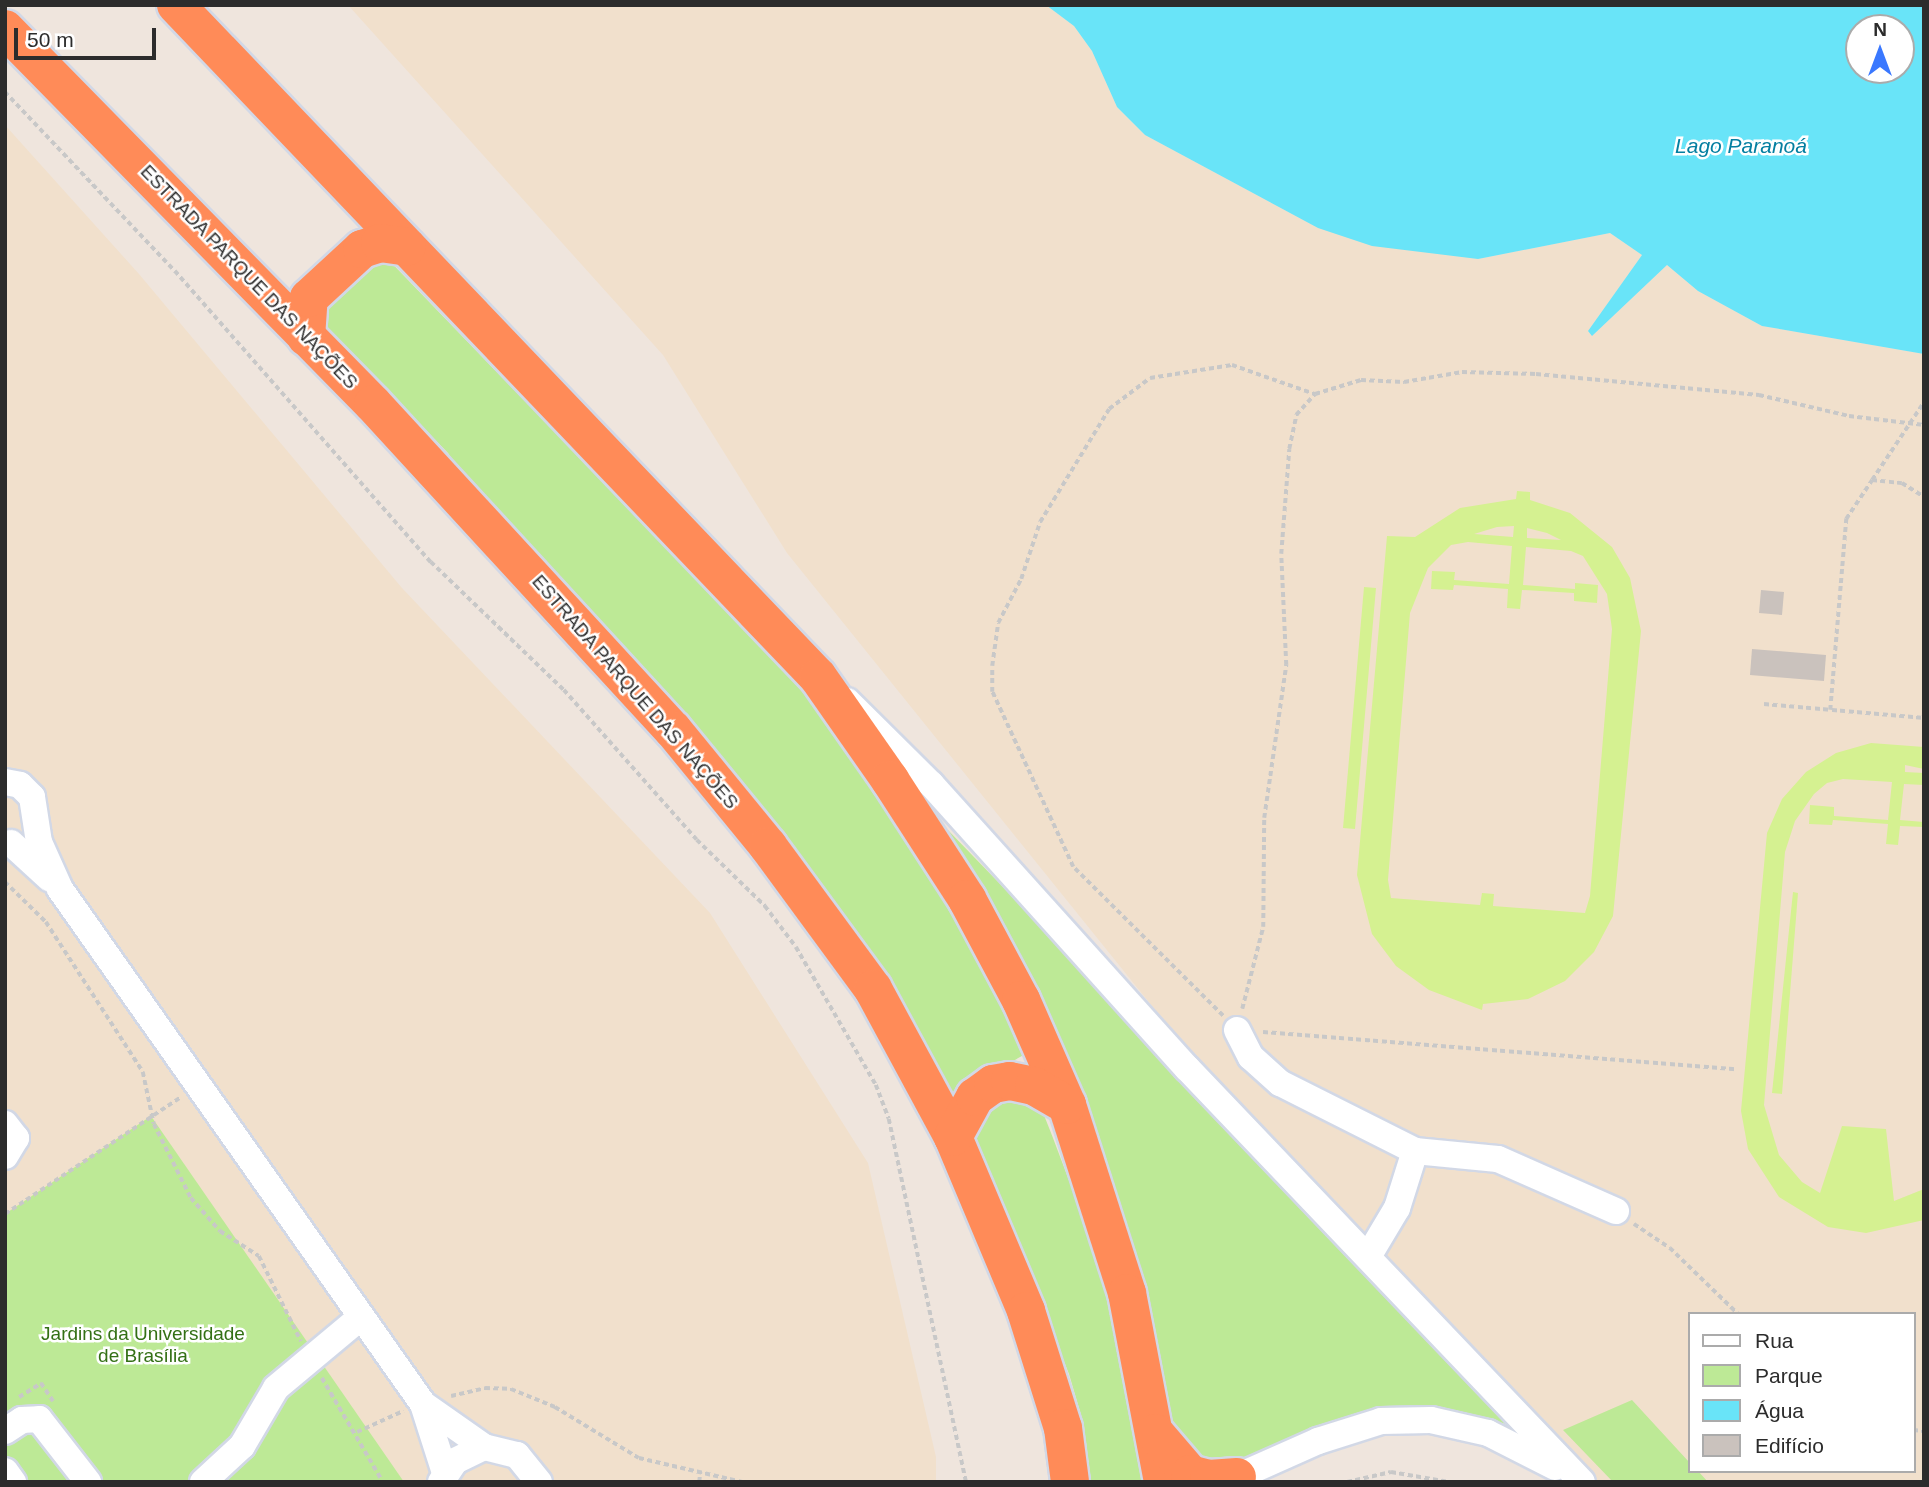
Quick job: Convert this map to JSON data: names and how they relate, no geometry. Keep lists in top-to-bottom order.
{
  "streets": {
    "highway": ["ESTRADA PARQUE DAS NAÇÕES"]
  },
  "water": ["Lago Paranoá"],
  "parks": ["Jardins da Universidade de Brasília"],
  "legend": [
    "Rua",
    "Parque",
    "Água",
    "Edifício"
  ],
  "scale_bar": "50 m",
  "north": "top"
}
